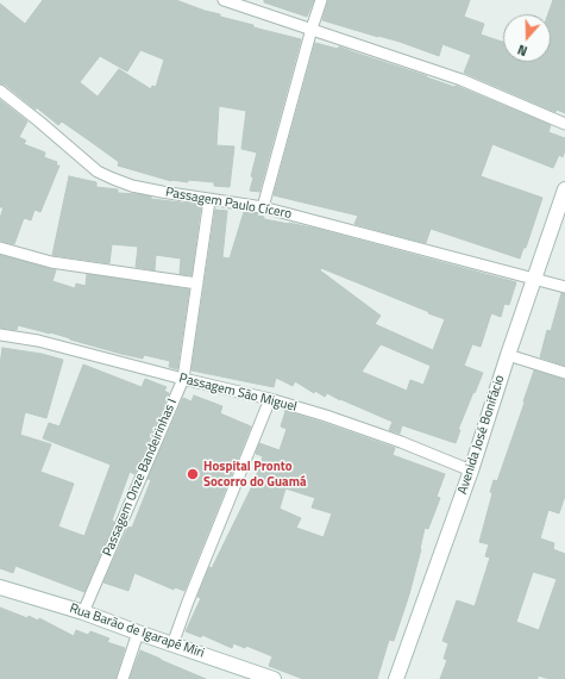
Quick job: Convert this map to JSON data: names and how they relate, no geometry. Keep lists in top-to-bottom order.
{
  "streets": {
    "main road": ["Avenida José Bonifácio", "Rua Barão de Igarapé Miri"],
    "street": ["Passagem Paulo Cícero", "Passagem São Miguel", "Passagem Onze Bandeirinhas I"]
  },
  "crossings": [
    ["Passagem Paulo Cícero", "Avenida José Bonifácio"],
    ["Passagem Paulo Cícero", "Passagem Onze Bandeirinhas I"],
    ["Passagem São Miguel", "Avenida José Bonifácio"],
    ["Passagem São Miguel", "Passagem Onze Bandeirinhas I"],
    ["Passagem Onze Bandeirinhas I", "Rua Barão de Igarapé Miri"]
  ],
  "places": ["Hospital Pronto Socorro do Guamá"],
  "north": "bottom"
}
